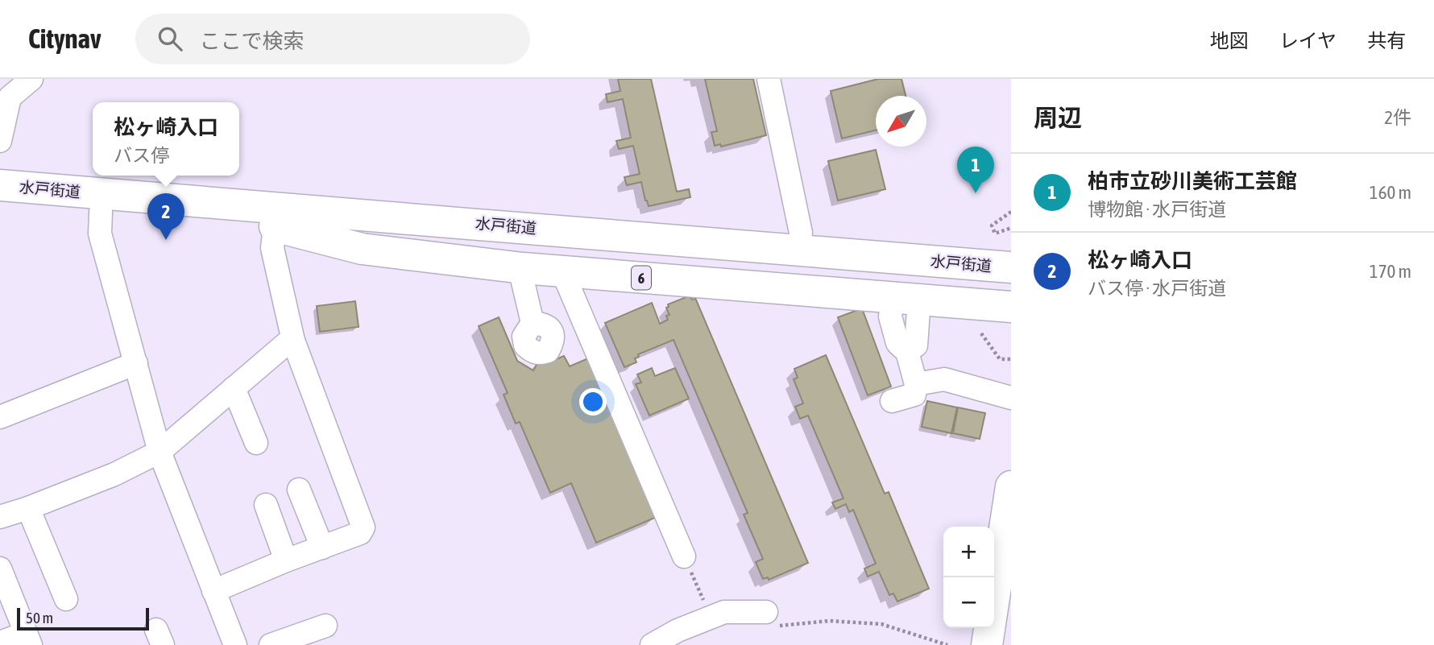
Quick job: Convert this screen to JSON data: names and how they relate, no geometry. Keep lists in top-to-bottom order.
{
  "streets": {
    "highway": ["水戸街道", "6"]
  },
  "crossings": [
    ["水戸街道", "6"]
  ],
  "scale_bar": "50 m",
  "north": "bottom left",
  "page": {
    "header": "Citynav",
    "search": "ここで検索",
    "nav": ["地図", "レイヤ", "共有"],
    "heading": ["周辺", "2件"],
    "popup": ["松ヶ崎入口", "バス停"],
    "pins": ["1", "2"],
    "list": [
      {
        "mark": "1",
        "name": "柏市立砂川美術工芸館",
        "note": "博物館 · 水戸街道",
        "value": "160 m"
      },
      {
        "mark": "2",
        "name": "松ヶ崎入口",
        "note": "バス停 · 水戸街道",
        "value": "170 m"
      }
    ],
    "map_buttons": ["+", "−"],
    "scale": "50 m"
  }
}
